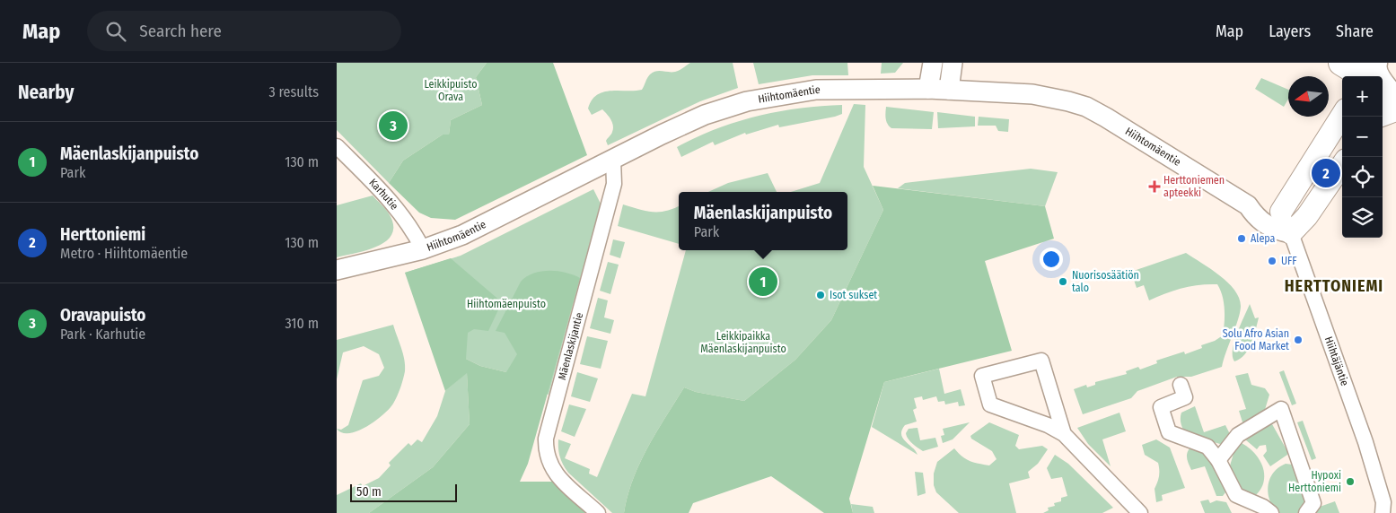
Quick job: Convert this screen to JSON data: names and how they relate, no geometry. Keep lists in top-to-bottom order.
{
  "streets": {
    "street": [
      "Hiihtomäentie",
      "Karhutie",
      "Mäenlaskijantie",
      "Hiihtäjäntie"
    ]
  },
  "crossings": [
    ["Hiihtomäentie", "Karhutie"],
    ["Hiihtomäentie", "Mäenlaskijantie"],
    ["Hiihtomäentie", "Hiihtäjäntie"]
  ],
  "districts": ["HERTTONIEMI"],
  "parks": ["Leikkipuisto Orava", "Hiihtomäenpuisto", "Leikkipaikka Mäenlaskijanpuisto"],
  "places": {
    "health": ["Herttoniemen apteekki"],
    "other": [
      "Alepa",
      "UFF",
      "Nuorisosäätiön talo",
      "Isot sukset",
      "Solu Afro Asian Food Market",
      "Hypoxi Herttoniemi"
    ]
  },
  "scale_bar": "50 m",
  "north": "left",
  "page": {
    "header": "Map",
    "search": "Search here",
    "nav": ["Map", "Layers", "Share"],
    "heading": ["Nearby", "3 results"],
    "map_buttons": ["+", "−"],
    "pins": ["3", "2", "1"],
    "list": [
      {
        "mark": "1",
        "name": "Mäenlaskijanpuisto",
        "note": "Park",
        "value": "130 m"
      },
      {
        "mark": "2",
        "name": "Herttoniemi",
        "note": "Metro · Hiihtomäentie",
        "value": "130 m"
      },
      {
        "mark": "3",
        "name": "Oravapuisto",
        "note": "Park · Karhutie",
        "value": "310 m"
      }
    ],
    "popup": ["Mäenlaskijanpuisto", "Park"],
    "scale": "50 m"
  }
}
